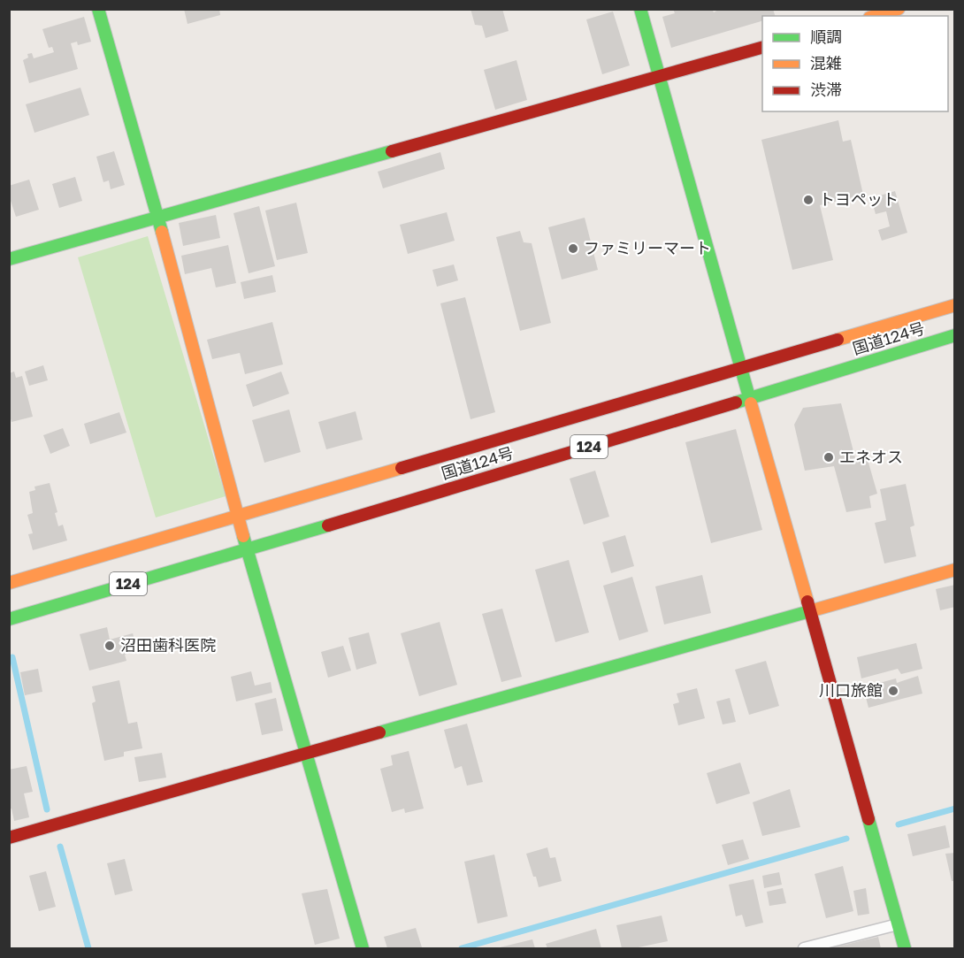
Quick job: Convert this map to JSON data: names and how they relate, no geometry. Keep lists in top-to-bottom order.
{
  "streets": {
    "main road": ["国道124号", "124"]
  },
  "places": [
    "トヨペット",
    "ファミリーマート",
    "エネオス",
    "沼田歯科医院",
    "川口旅館"
  ],
  "legend": ["順調", "混雑", "渋滞"]
}
